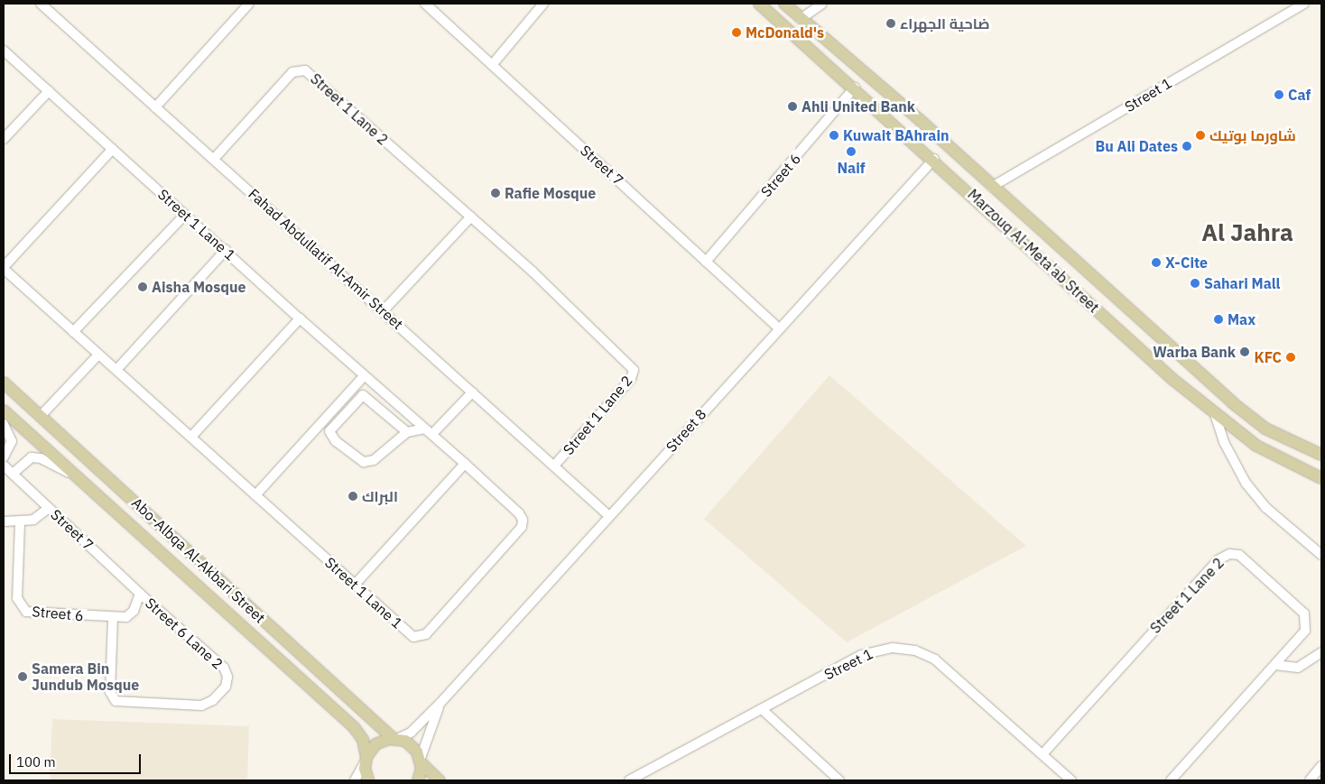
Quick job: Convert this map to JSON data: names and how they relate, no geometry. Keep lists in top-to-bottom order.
{
  "streets": {
    "main road": ["Marzouq Al-Meta'ab Street", "Abo-Albqa Al-Akbari Street"],
    "street": [
      "Street 1",
      "Street 1 Lane 2",
      "Street 7",
      "Street 6",
      "Street 1 Lane 1",
      "Fahad Abdullatif Al-Amir Street",
      "Street 8",
      "Street 6 Lane 2"
    ]
  },
  "crossings": [
    ["Street 1", "Street 1 Lane 2"],
    ["Street 1", "Marzouq Al-Meta'ab Street"],
    ["Street 1 Lane 2", "Fahad Abdullatif Al-Amir Street"],
    ["Street 7", "Street 6"],
    ["Street 7", "Street 8"],
    ["Street 7", "Street 6 Lane 2"],
    ["Street 6", "Marzouq Al-Meta'ab Street"],
    ["Street 6", "Street 6 Lane 2"],
    ["Marzouq Al-Meta'ab Street", "Street 8"],
    ["Fahad Abdullatif Al-Amir Street", "Street 8"],
    ["Street 8", "Abo-Albqa Al-Akbari Street"]
  ],
  "districts": ["Al Jahra"],
  "places": [
    "ضاحية الجهراء",
    "McDonald's",
    "Caf",
    "Ahli United Bank",
    "Kuwait BAhrain",
    "شاورما بوتيك",
    "Bu Ali Dates",
    "Naif",
    "Rafie Mosque",
    "X-Cite",
    "Sahari Mall",
    "Aisha Mosque",
    "Max",
    "Warba Bank",
    "KFC",
    "البراك",
    "Samera Bin Jundub Mosque"
  ],
  "scale_bar": "100 m"
}
